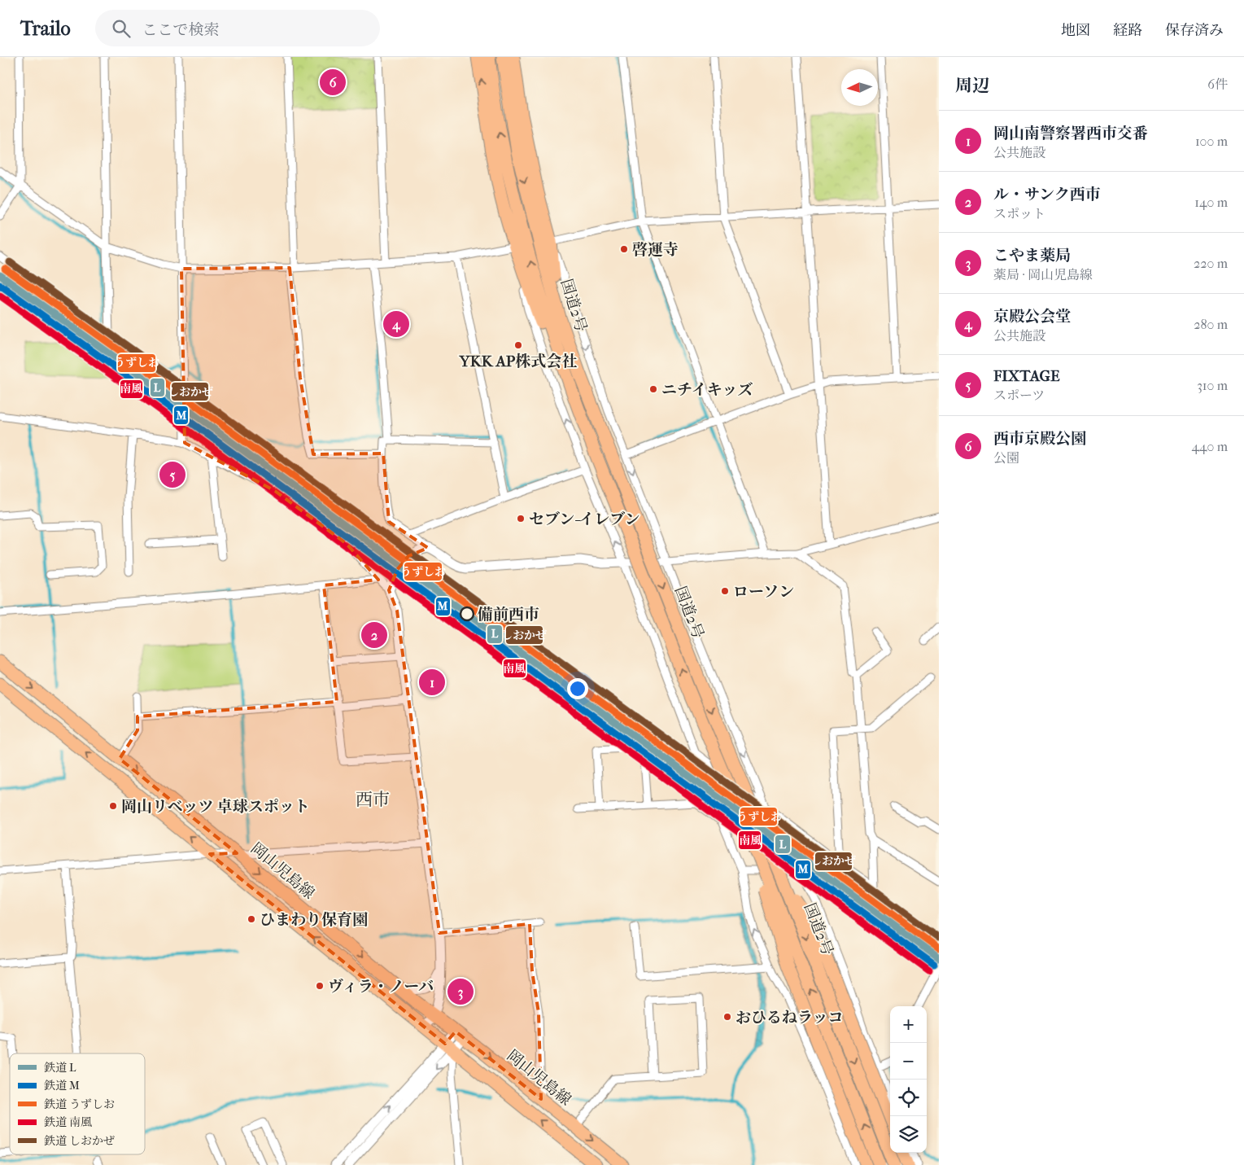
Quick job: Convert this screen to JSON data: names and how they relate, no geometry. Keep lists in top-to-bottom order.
{
  "streets": {
    "main road": ["国道2号", "岡山児島線"]
  },
  "districts": ["西市"],
  "places": [
    "啓運寺",
    "YKK AP株式会社",
    "ニチイキッズ",
    "セブン-イレブン",
    "ローソン",
    "備前西市",
    "岡山リベッツ 卓球スポット",
    "ひまわり保育園",
    "ヴィラ・ノーバ",
    "おひるねラッコ"
  ],
  "lines": [
    "rail line しおかぜ",
    "rail line うずしお",
    "rail line L",
    "rail line M",
    "rail line 南風"
  ],
  "legend": [
    "鉄道 L",
    "鉄道 M",
    "鉄道 うずしお",
    "鉄道 南風",
    "鉄道 しおかぜ"
  ],
  "north": "left",
  "page": {
    "header": "Trailo",
    "search": "ここで検索",
    "nav": ["地図", "経路", "保存済み"],
    "heading": ["周辺", "6件"],
    "pins": [
      "6",
      "4",
      "5",
      "2",
      "1",
      "3"
    ],
    "list": [
      {
        "mark": "1",
        "name": "岡山南警察署西市交番",
        "note": "公共施設",
        "value": "100 m"
      },
      {
        "mark": "2",
        "name": "ル・サンク西市",
        "note": "スポット",
        "value": "140 m"
      },
      {
        "mark": "3",
        "name": "こやま薬局",
        "note": "薬局 · 岡山児島線",
        "value": "220 m"
      },
      {
        "mark": "4",
        "name": "京殿公会堂",
        "note": "公共施設",
        "value": "280 m"
      },
      {
        "mark": "5",
        "name": "FIXTAGE",
        "note": "スポーツ",
        "value": "310 m"
      },
      {
        "mark": "6",
        "name": "西市京殿公園",
        "note": "公園",
        "value": "440 m"
      }
    ],
    "map_buttons": ["+", "−"]
  }
}
